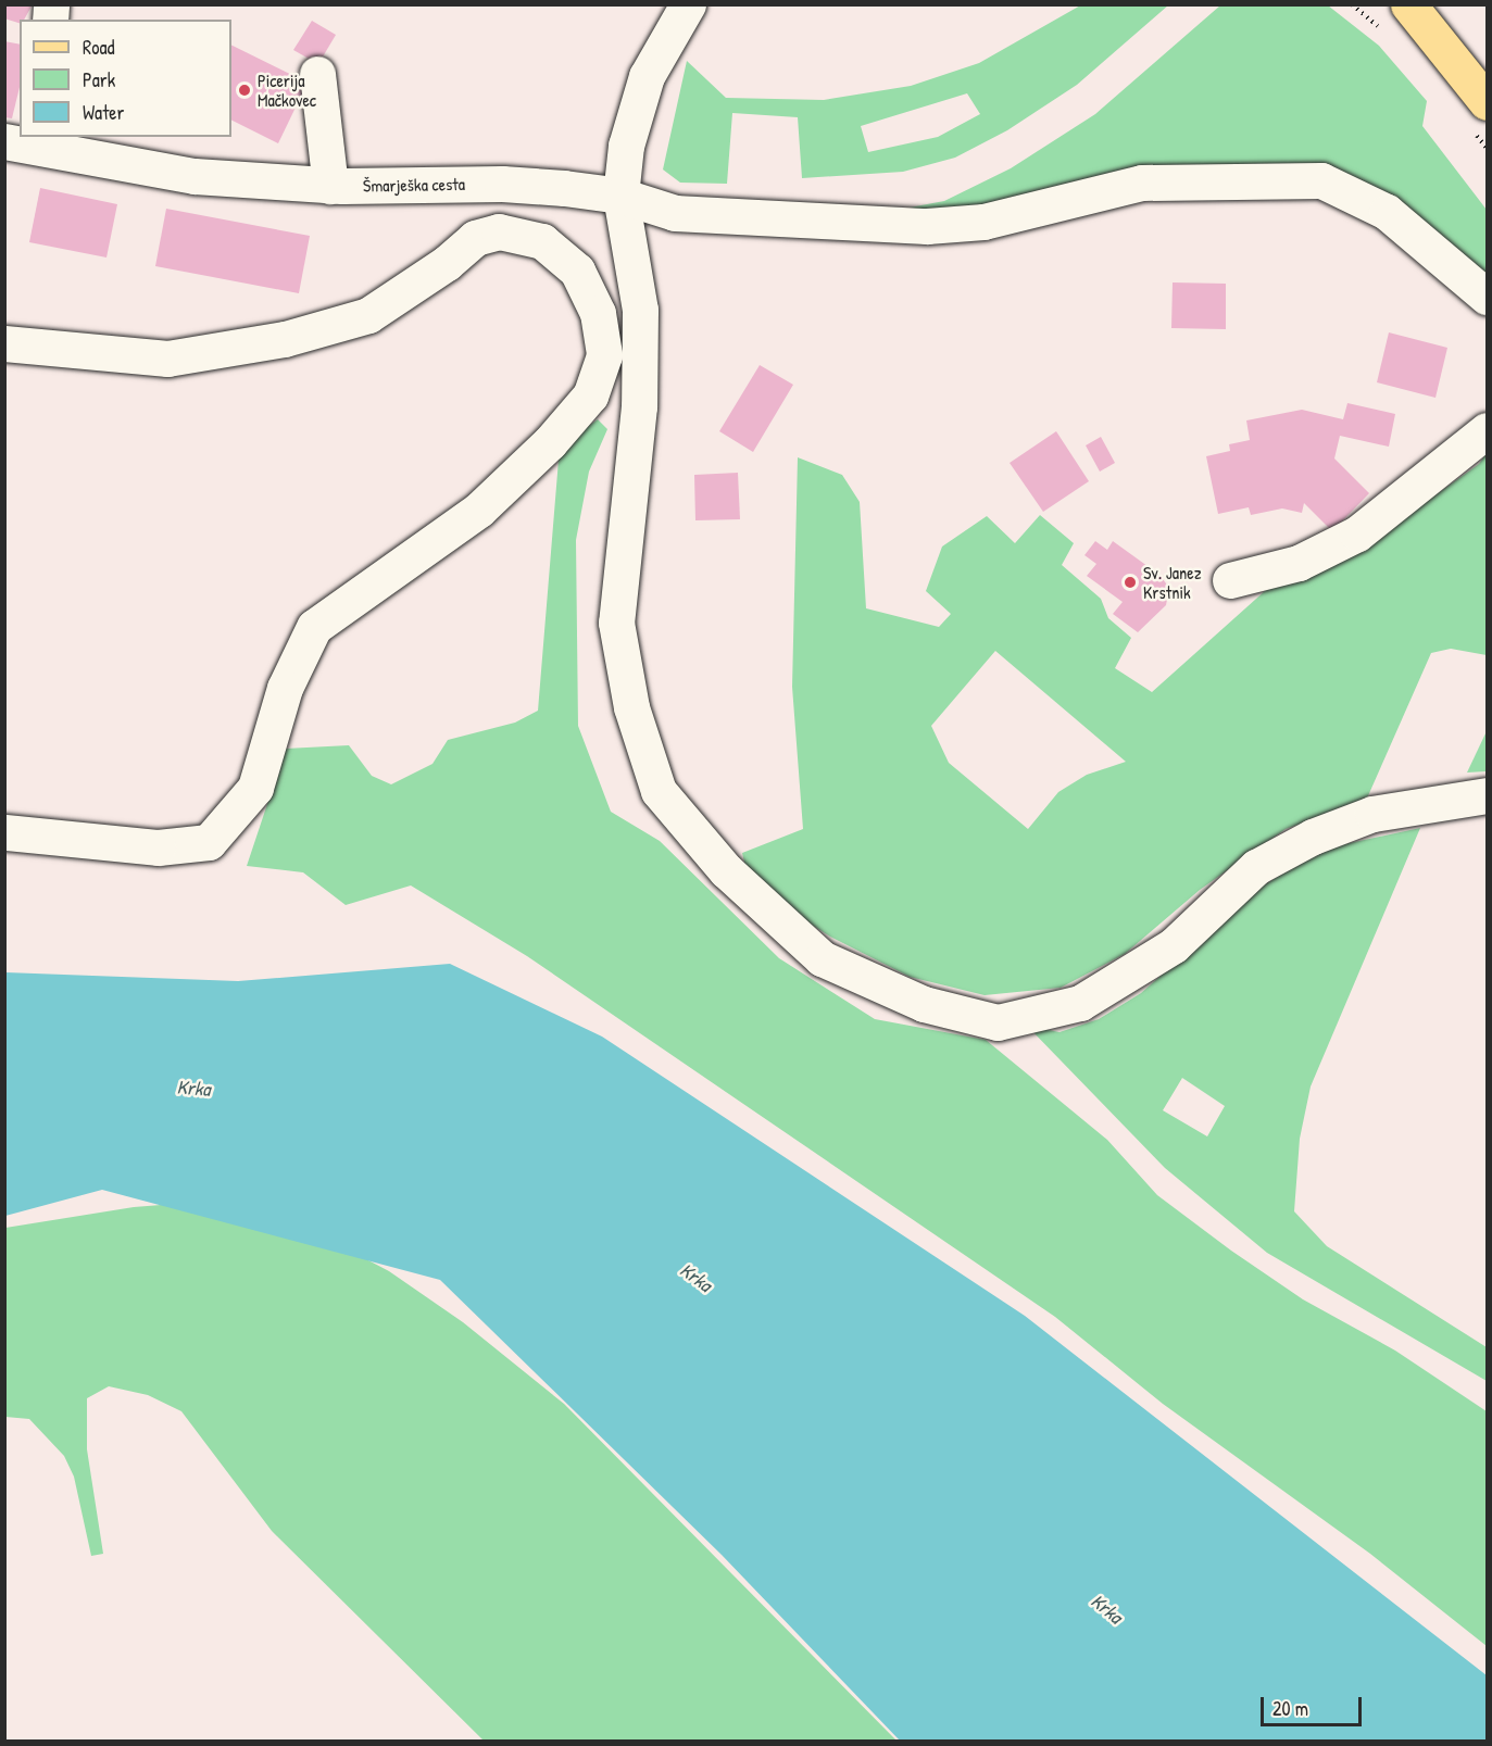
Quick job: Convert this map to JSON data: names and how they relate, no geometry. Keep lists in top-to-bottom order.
{
  "streets": {
    "street": ["Šmarješka cesta"]
  },
  "water": ["Krka"],
  "places": ["Picerija Mačkovec", "Sv. Janez Krstnik"],
  "legend": ["Road", "Park", "Water"],
  "scale_bar": "20 m"
}
